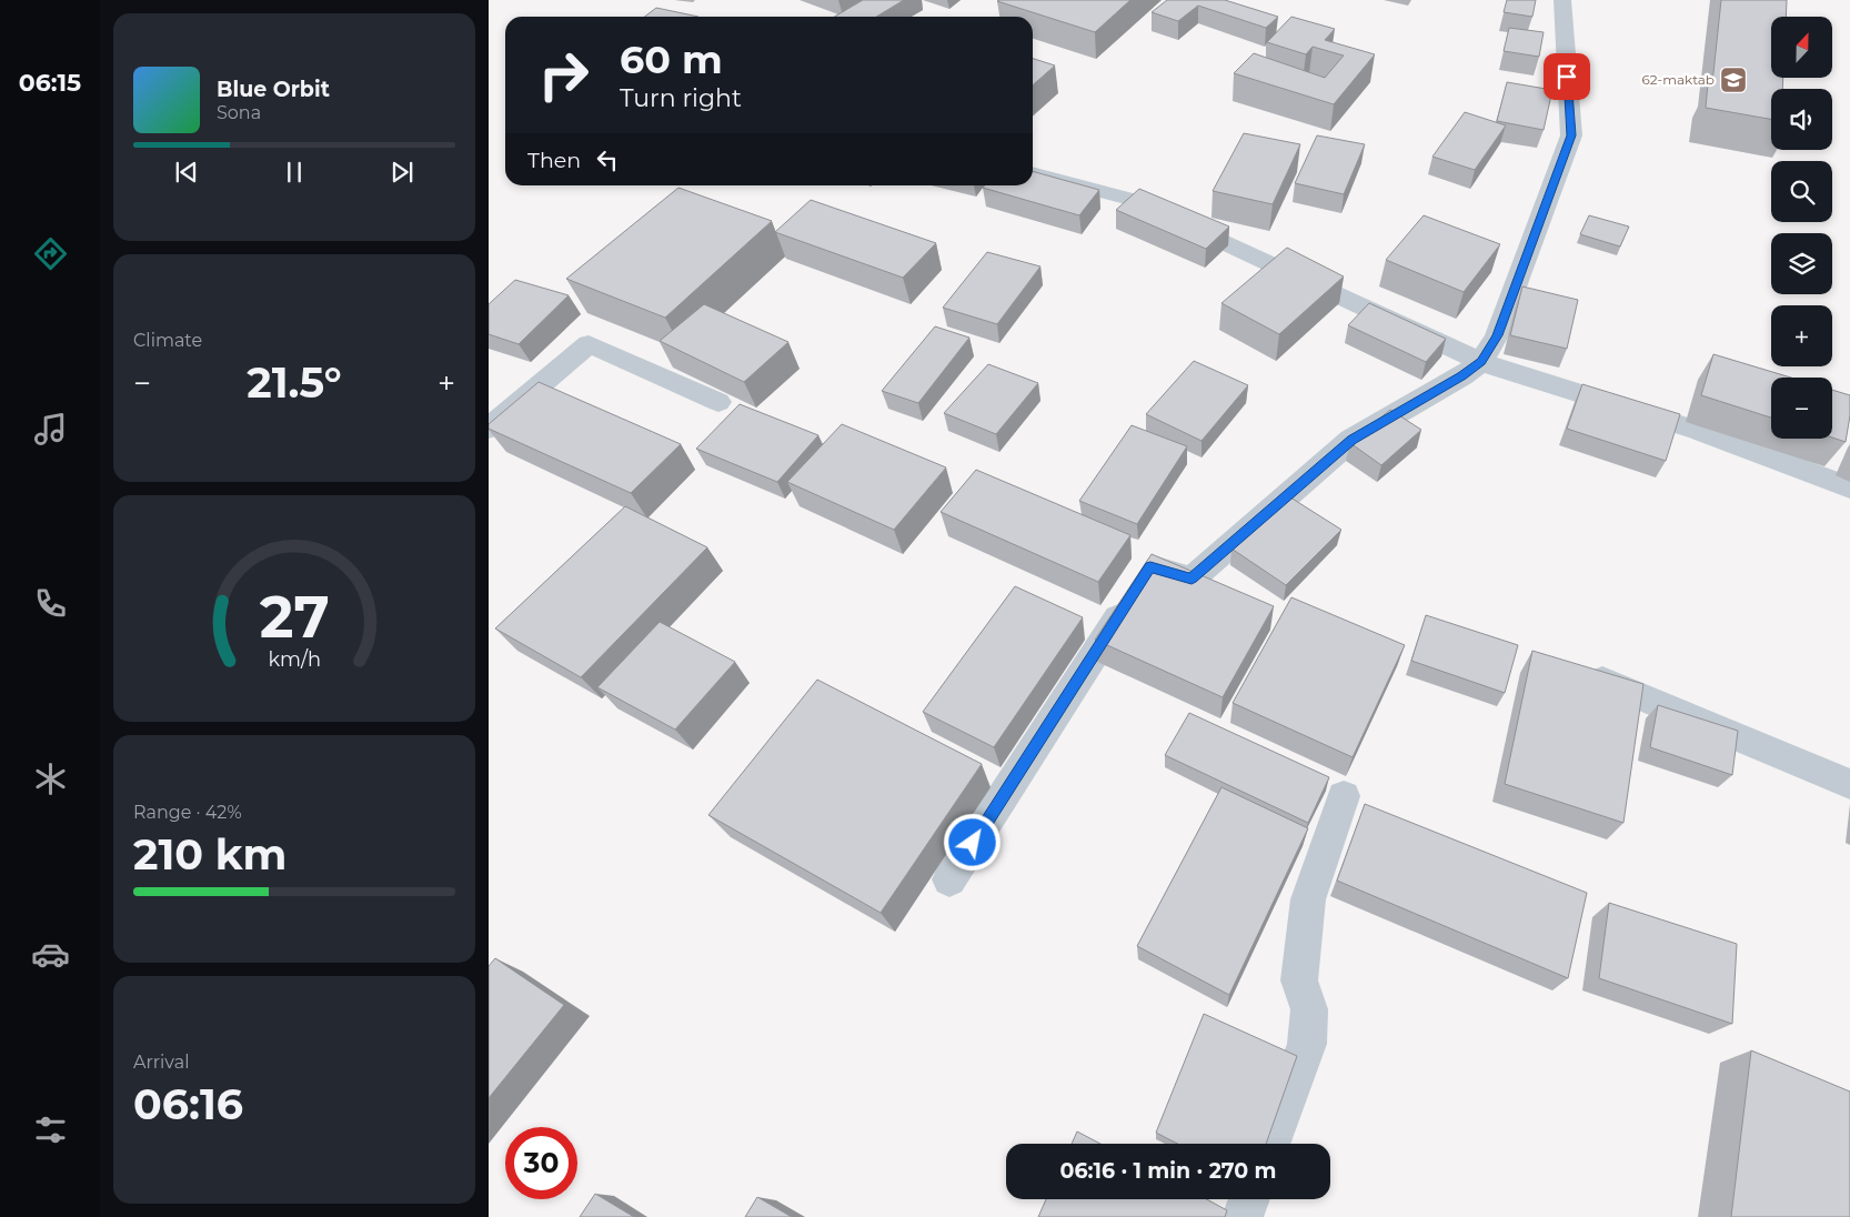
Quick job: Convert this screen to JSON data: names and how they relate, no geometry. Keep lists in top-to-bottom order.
{
  "places": {
    "school or university": ["62-maktab"]
  },
  "north": "top",
  "page": {
    "tabs": "06:15",
    "map_buttons": ["+", "−"],
    "turn": ["60 m", "Turn right"],
    "song": ["Blue Orbit", "Sona"],
    "then": "Then",
    "tile": [
      "Climate",
      ["Range · 42%", "210 km"],
      ["Arrival", "06:16"]
    ],
    "heat": ["−", "21.5°", "+"],
    "limit": "30",
    "trip": "06:16 · 1 min · 270 m",
    "gauge": ["27", "km/h"]
  }
}
